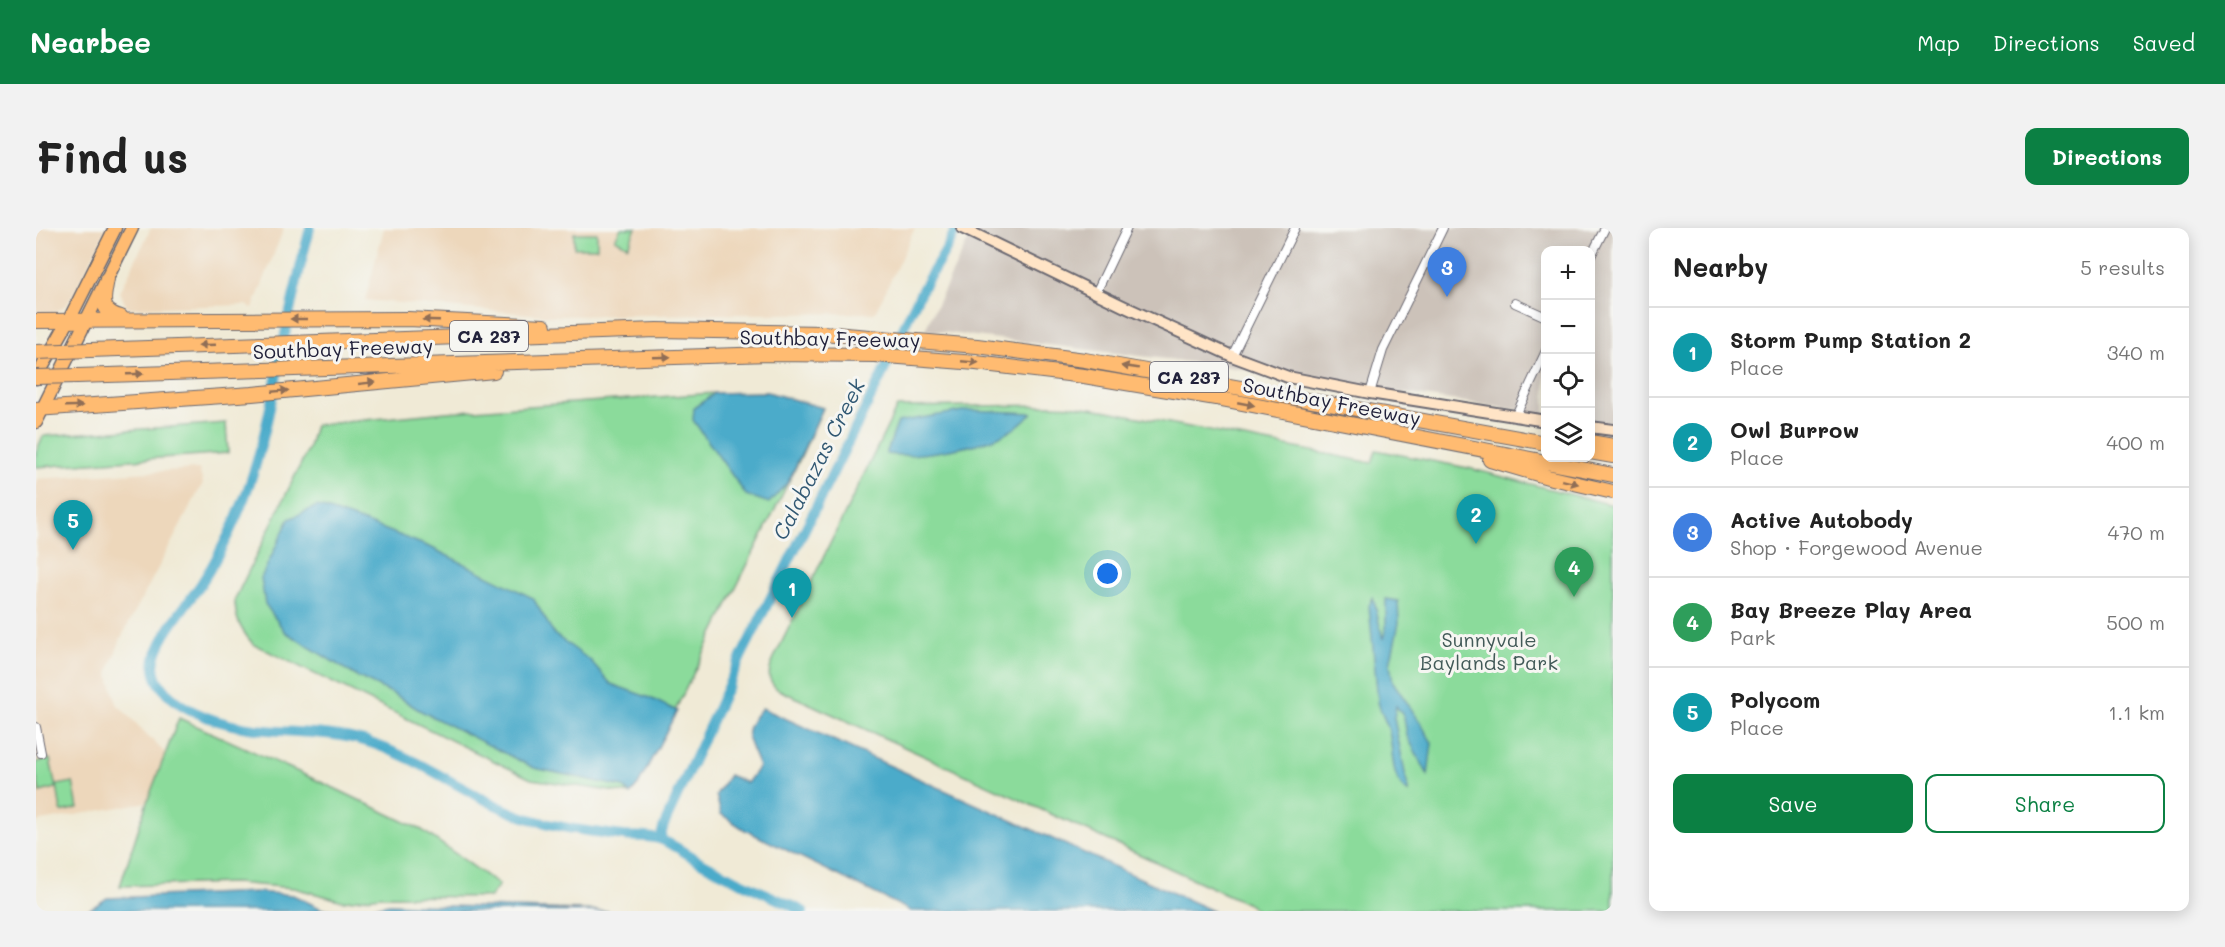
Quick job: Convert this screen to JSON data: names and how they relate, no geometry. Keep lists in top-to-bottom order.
{
  "streets": {
    "highway": ["CA 237", "Southbay Freeway"]
  },
  "water": ["Calabazas Creek"],
  "parks": ["Sunnyvale Baylands Park"],
  "page": {
    "header": "Nearbee",
    "nav": ["Map", "Directions", "Saved"],
    "buttons": [
      "Directions",
      ["Save", "Share"]
    ],
    "title": "Find us",
    "heading": ["Nearby", "5 results"],
    "map_buttons": ["+", "−"],
    "pins": [
      "3",
      "2",
      "5",
      "4",
      "1"
    ],
    "list": [
      {
        "mark": "1",
        "name": "Storm Pump Station 2",
        "note": "Place",
        "value": "340 m"
      },
      {
        "mark": "2",
        "name": "Owl Burrow",
        "note": "Place",
        "value": "400 m"
      },
      {
        "mark": "3",
        "name": "Active Autobody",
        "note": "Shop · Forgewood Avenue",
        "value": "470 m"
      },
      {
        "mark": "4",
        "name": "Bay Breeze Play Area",
        "note": "Park",
        "value": "500 m"
      },
      {
        "mark": "5",
        "name": "Polycom",
        "note": "Place",
        "value": "1.1 km"
      }
    ]
  }
}
